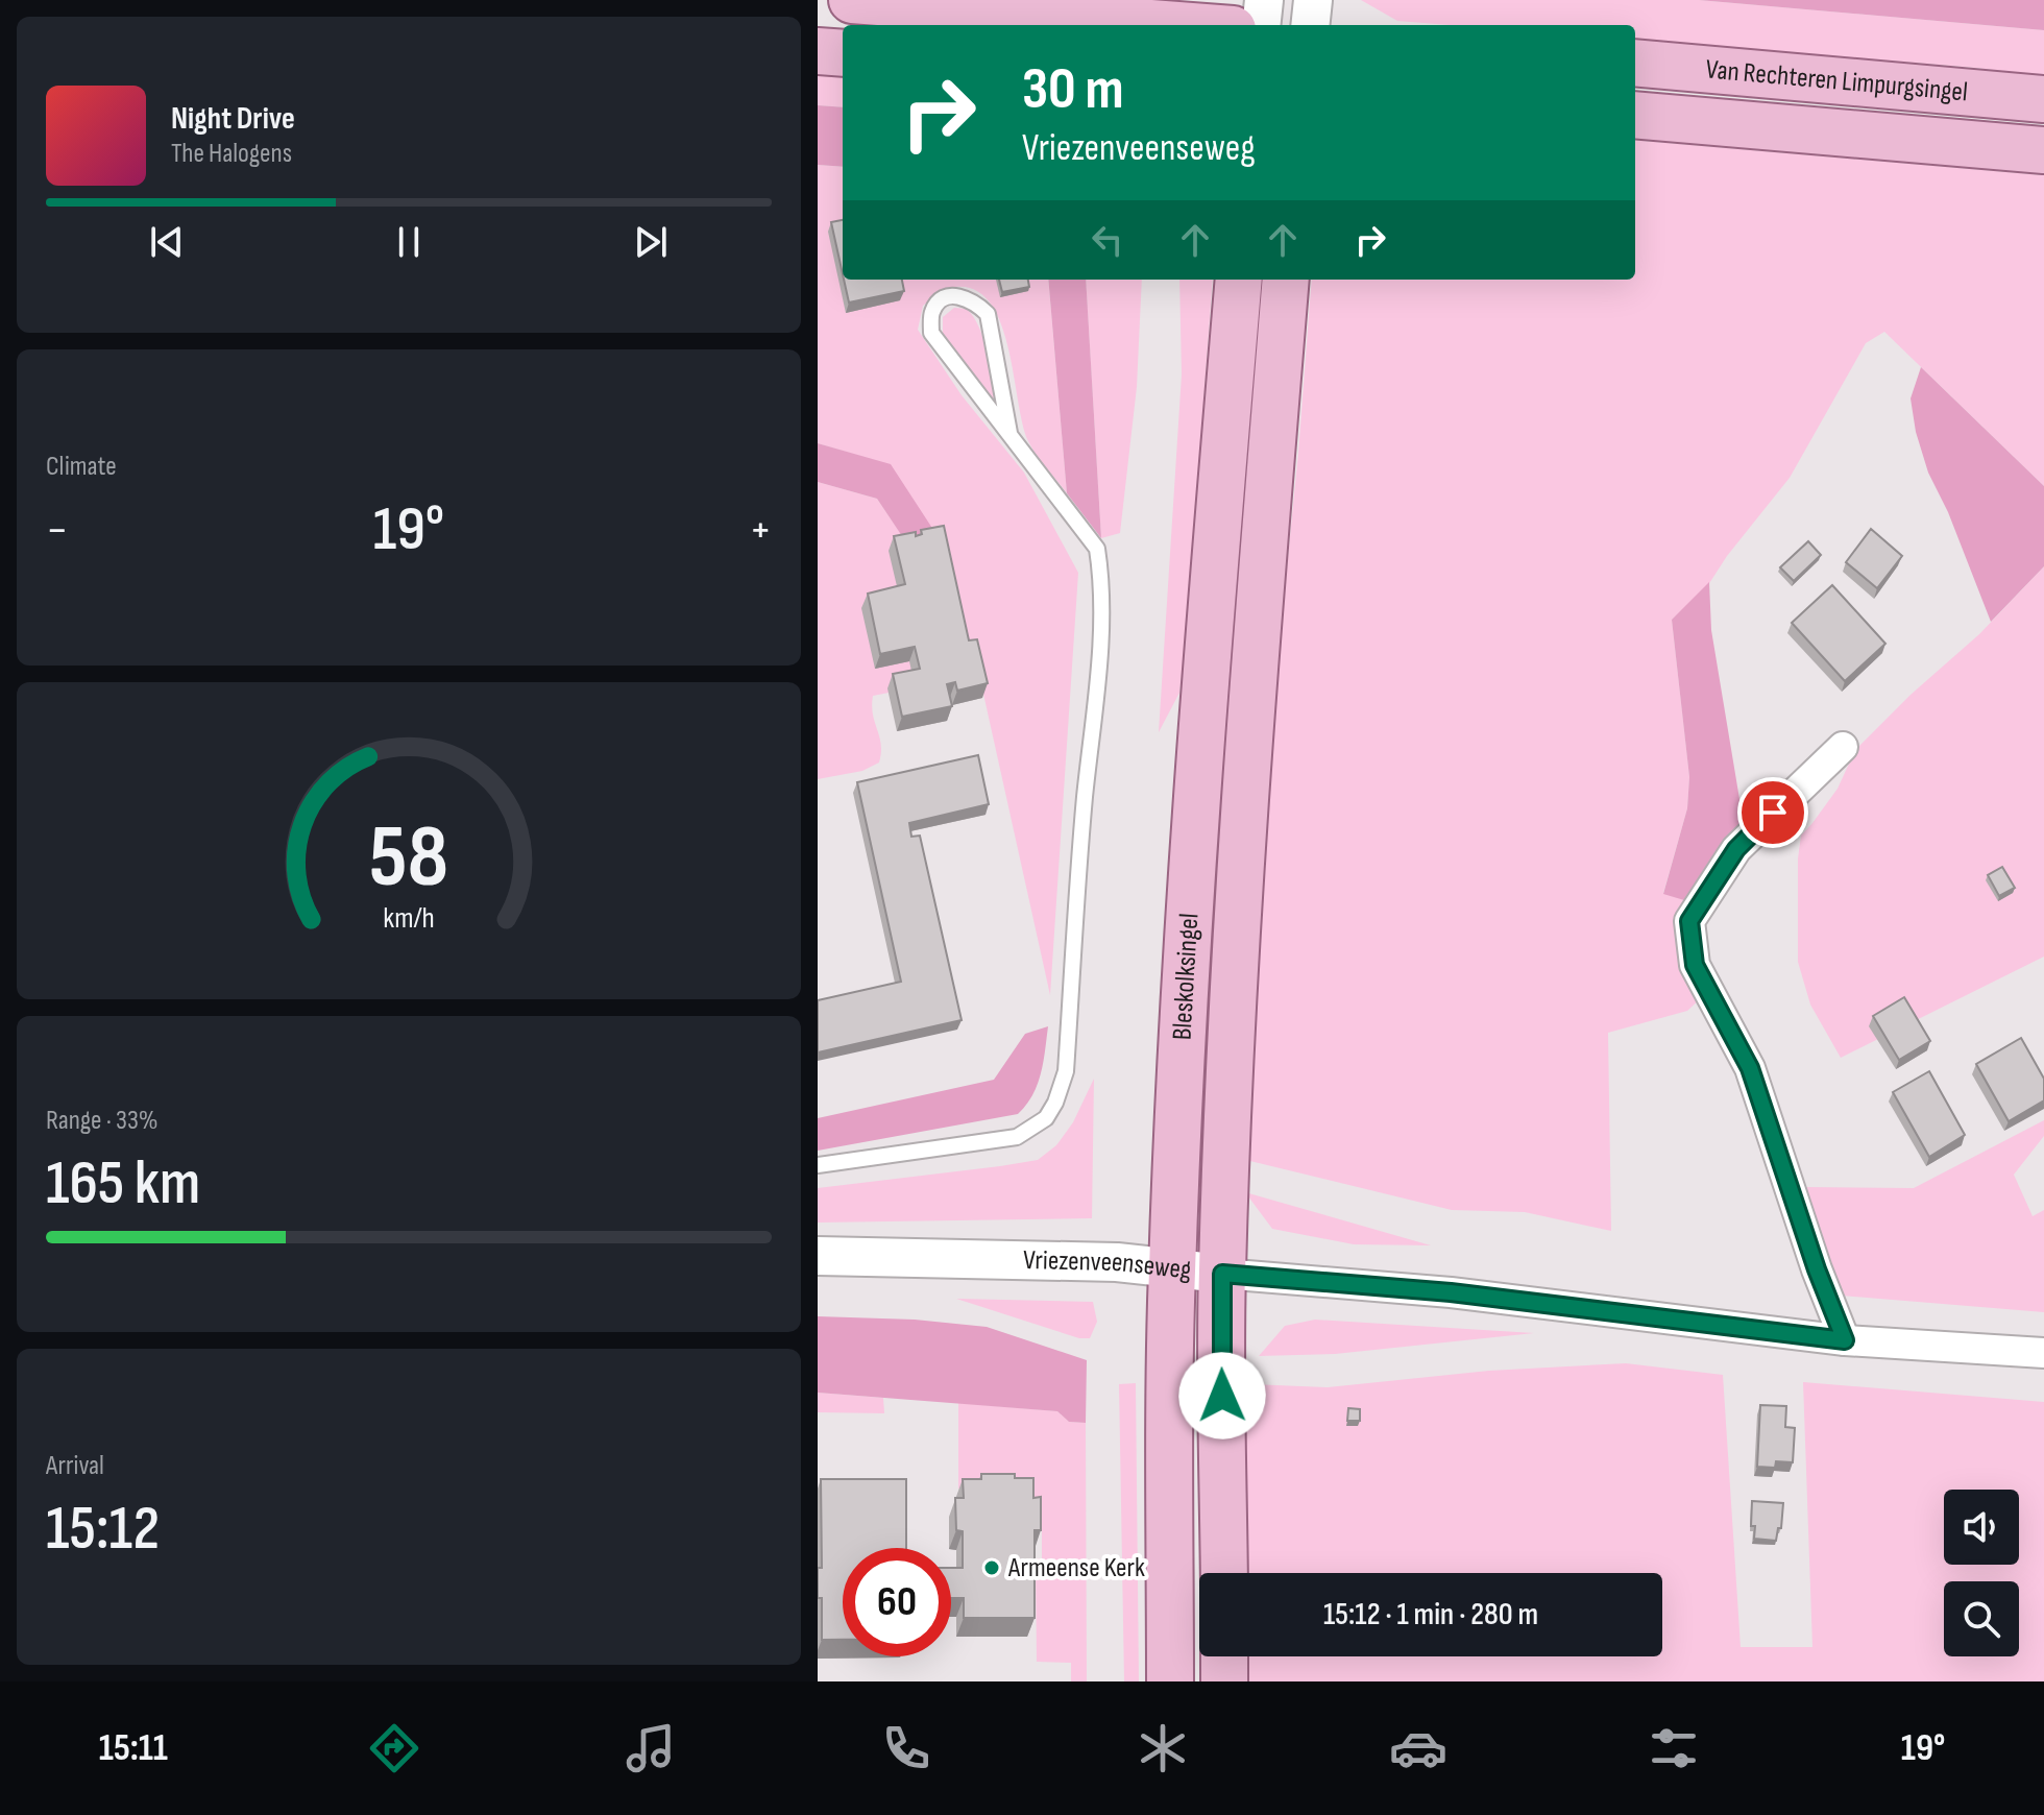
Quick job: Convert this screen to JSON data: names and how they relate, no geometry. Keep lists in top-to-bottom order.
{
  "streets": {
    "main road": ["Van Rechteren Limpurgsingel", "Bleskolksingel"],
    "street": ["Vriezenveenseweg"]
  },
  "crossings": [
    ["Bleskolksingel", "Vriezenveenseweg"]
  ],
  "places": ["Armeense Kerk"],
  "page": {
    "turn": ["30 m", "Vriezenveenseweg"],
    "song": ["Night Drive", "The Halogens"],
    "tile": [
      "Climate",
      ["Range · 33%", "165 km"],
      ["Arrival", "15:12"]
    ],
    "heat": ["−", "19°", "+"],
    "limit": "60",
    "trip": "15:12 · 1 min · 280 m",
    "tabs": ["15:11", "19°"],
    "gauge": ["58", "km/h"]
  }
}
